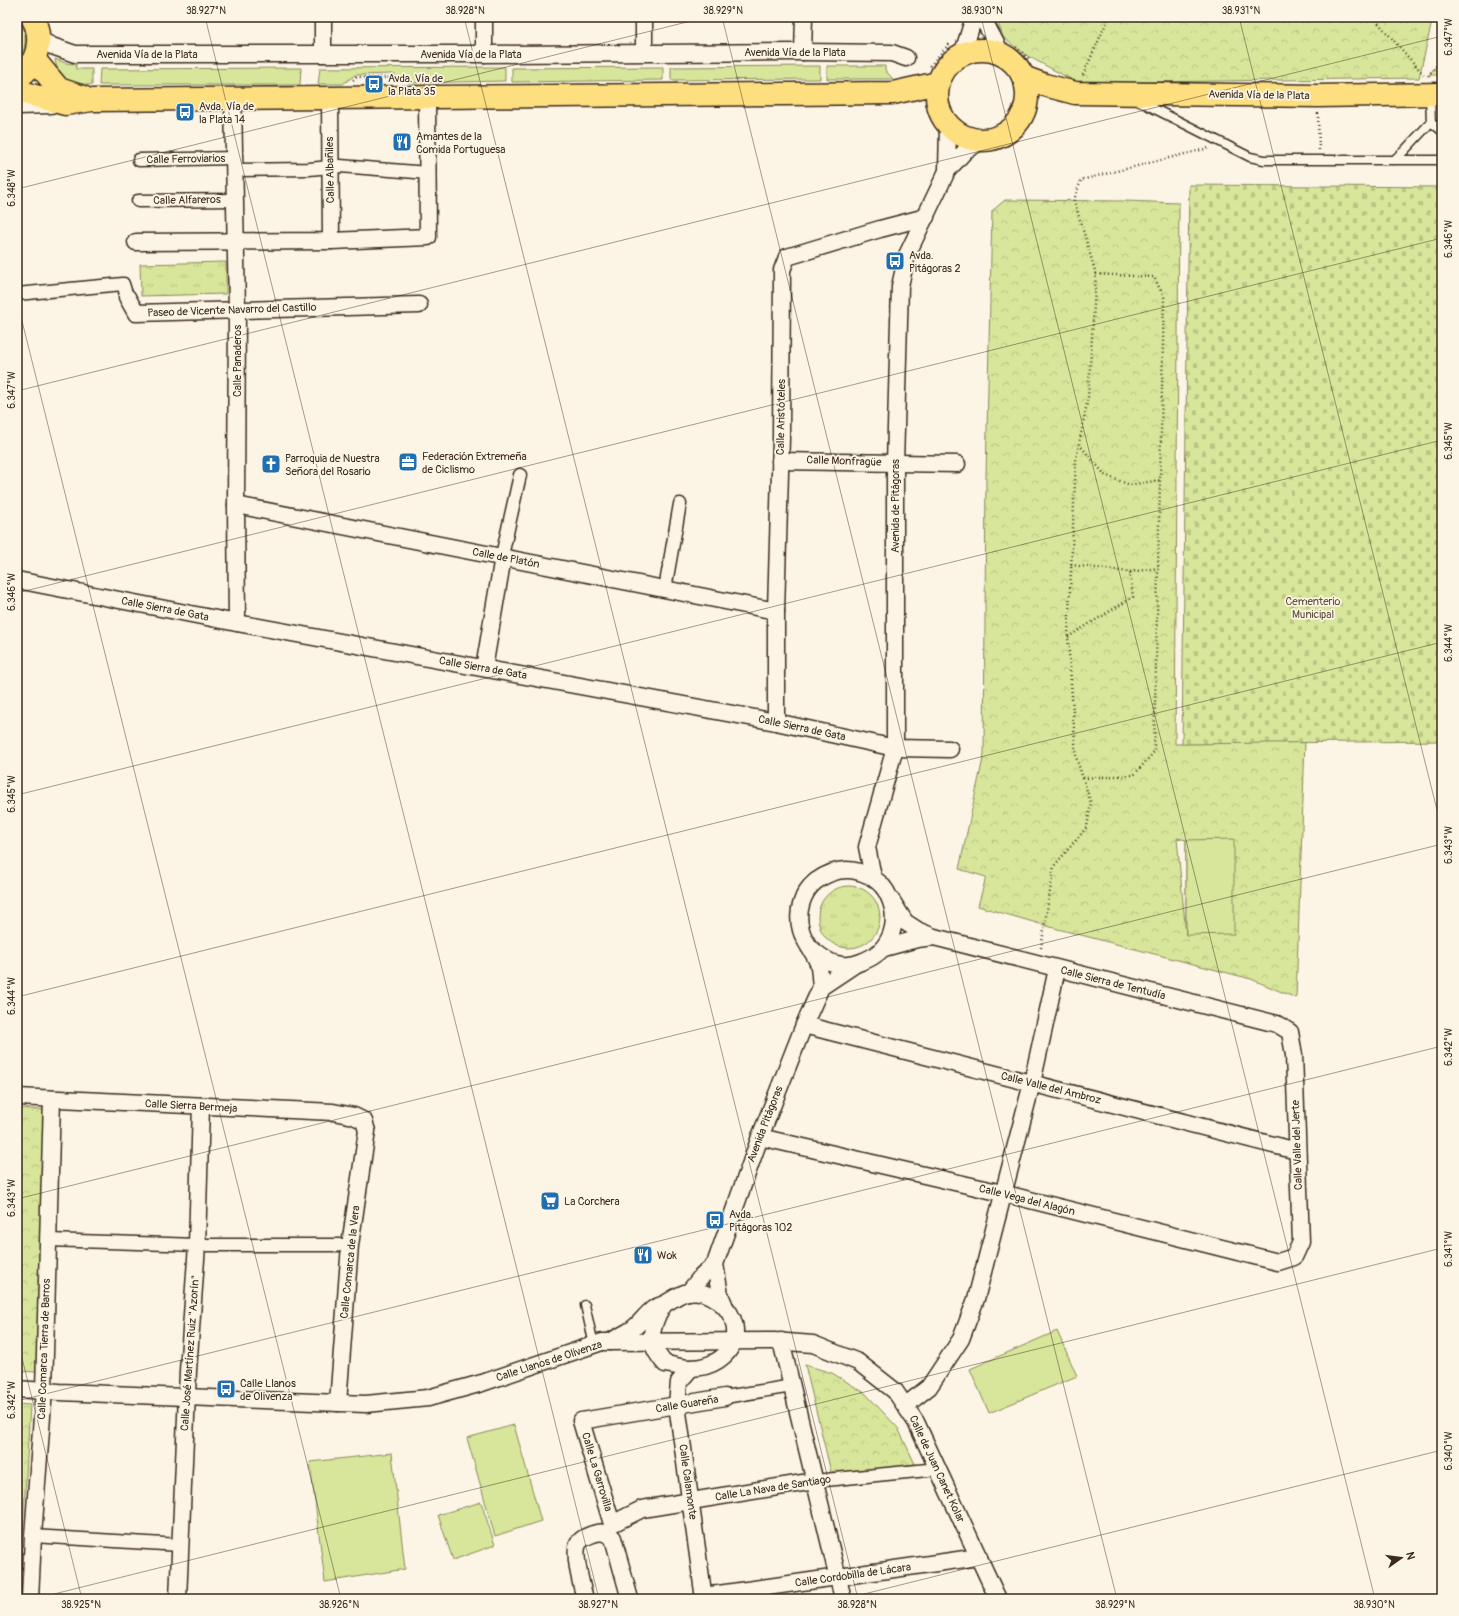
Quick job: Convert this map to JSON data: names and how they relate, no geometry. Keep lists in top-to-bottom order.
{
  "streets": {
    "main road": ["Avenida Vía de la Plata"],
    "street": [
      "Calle Ferroviarios",
      "Calle Albañiles",
      "Calle Alfareros",
      "Paseo de Vicente Navarro del Castillo",
      "Calle Panaderos",
      "Calle Aristóteles",
      "Calle Monfragüe",
      "Avenida de Pitágoras",
      "Calle de Platón",
      "Calle Sierra de Gata",
      "Calle Sierra de Tentudía",
      "Calle Valle del Ambroz",
      "Calle Sierra Bermeja",
      "Avenida Pitágoras",
      "Calle Valle del Jerte",
      "Calle Vega del Alagón",
      "Calle Comarca de la Vera",
      "Calle Comarca Tierra de Barros",
      "Calle José Martínez Ruiz \"Azorín\"",
      "Calle Llanos de Olivenza",
      "Calle Guareña",
      "Calle de Juan Canet Kolar",
      "Calle La Garrovilla",
      "Calle Calamonte",
      "Calle La Nava de Santiago",
      "Calle Cordobilla de Lácara"
    ]
  },
  "crossings": [
    ["Calle Ferroviarios", "Calle Albañiles"],
    ["Calle Ferroviarios", "Calle Panaderos"],
    ["Calle Alfareros", "Calle Panaderos"],
    ["Paseo de Vicente Navarro del Castillo", "Calle Panaderos"],
    ["Calle Panaderos", "Calle de Platón"],
    ["Calle Panaderos", "Calle Sierra de Gata"],
    ["Calle Aristóteles", "Calle Monfragüe"],
    ["Calle Aristóteles", "Avenida de Pitágoras"],
    ["Calle Aristóteles", "Calle de Platón"],
    ["Calle Aristóteles", "Calle Sierra de Gata"],
    ["Calle Monfragüe", "Avenida de Pitágoras"],
    ["Avenida de Pitágoras", "Calle Sierra de Gata"],
    ["Avenida de Pitágoras", "Calle Sierra de Tentudía"],
    ["Calle Sierra de Tentudía", "Calle Valle del Jerte"],
    ["Calle Valle del Ambroz", "Avenida Pitágoras"],
    ["Calle Valle del Ambroz", "Calle Valle del Jerte"],
    ["Calle Sierra Bermeja", "Calle Comarca de la Vera"],
    ["Calle Sierra Bermeja", "Calle Comarca Tierra de Barros"],
    ["Calle Sierra Bermeja", "Calle José Martínez Ruiz \"Azorín\""],
    ["Avenida Pitágoras", "Calle Vega del Alagón"],
    ["Avenida Pitágoras", "Calle Llanos de Olivenza"],
    ["Avenida Pitágoras", "Calle de Juan Canet Kolar"],
    ["Calle Valle del Jerte", "Calle Vega del Alagón"],
    ["Calle Comarca de la Vera", "Calle Llanos de Olivenza"],
    ["Calle Comarca Tierra de Barros", "Calle Llanos de Olivenza"],
    ["Calle José Martínez Ruiz \"Azorín\"", "Calle Llanos de Olivenza"],
    ["Calle Llanos de Olivenza", "Calle de Juan Canet Kolar"],
    ["Calle Guareña", "Calle La Garrovilla"],
    ["Calle Guareña", "Calle Calamonte"],
    ["Calle de Juan Canet Kolar", "Calle La Nava de Santiago"],
    ["Calle de Juan Canet Kolar", "Calle Cordobilla de Lácara"],
    ["Calle La Garrovilla", "Calle La Nava de Santiago"],
    ["Calle Calamonte", "Calle La Nava de Santiago"],
    ["Calle Calamonte", "Calle Cordobilla de Lácara"]
  ],
  "parks": ["Cementerio Municipal"],
  "places": {
    "bus stop": [
      "Avda. Vía de la Plata 35",
      "Avda. Vía de la Plata 14",
      "Avda. Pitágoras 2",
      "Avda. Pitágoras 102",
      "Calle Llanos de Olivenza"
    ],
    "restaurant": ["Amantes de la Comida Portuguesa", "Wok"],
    "office": ["Federación Extremeña de Ciclismo"],
    "church": ["Parroquia de Nuestra Señora del Rosario"],
    "supermarket": ["La Corchera"]
  },
  "north": "right",
  "coordinates": [
    "38.927°N",
    "38.928°N",
    "38.929°N",
    "38.930°N",
    "38.931°N",
    "6.347°W",
    "6.348°W",
    "6.346°W",
    "6.345°W",
    "6.344°W",
    "6.343°W",
    "6.342°W",
    "6.341°W",
    "6.340°W",
    "38.925°N",
    "38.926°N"
  ]
}
